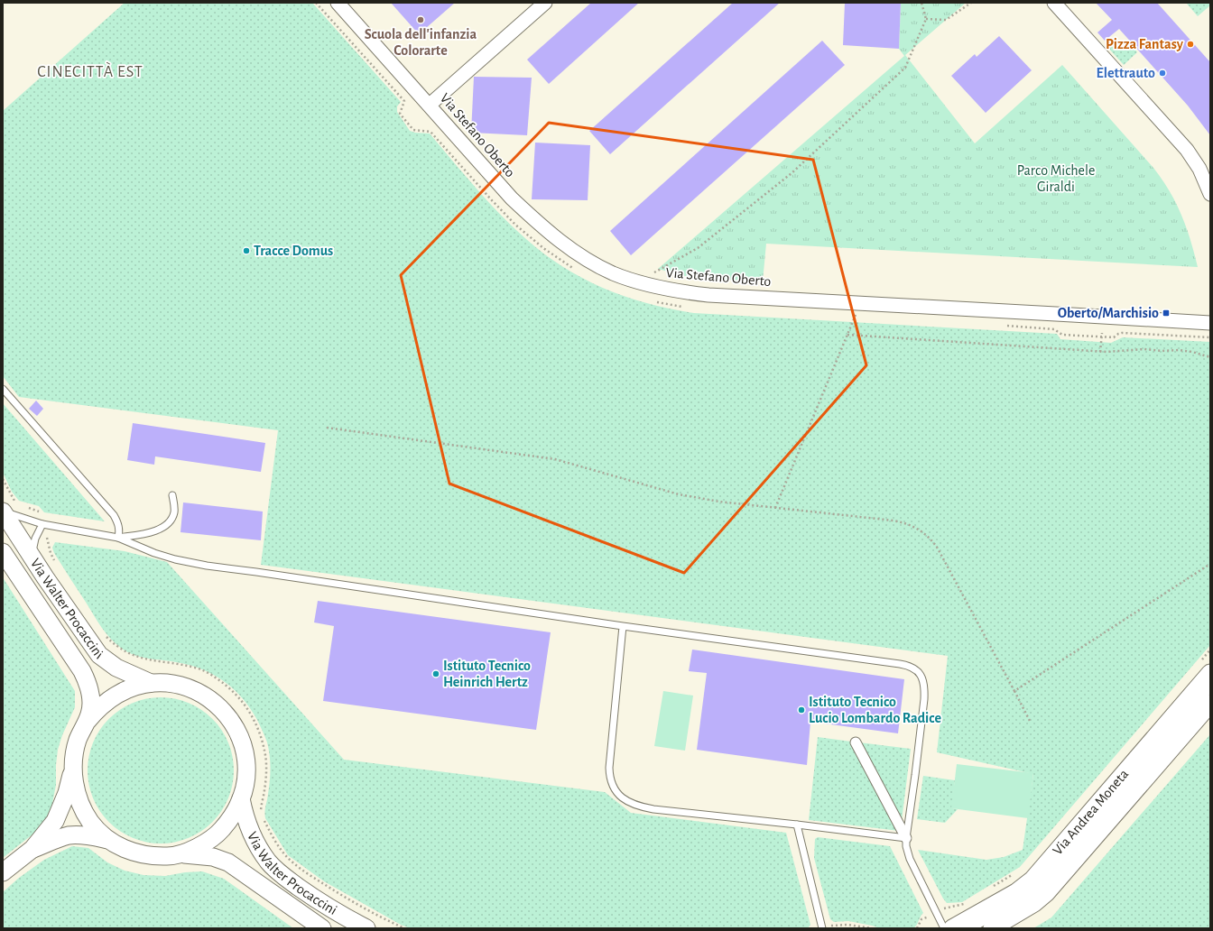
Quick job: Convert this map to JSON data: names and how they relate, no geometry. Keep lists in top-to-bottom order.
{
  "streets": {
    "street": ["Via Stefano Oberto", "Via Walter Procaccini", "Via Andrea Moneta"]
  },
  "districts": ["CINECITTÀ EST"],
  "parks": ["Parco Michele Giraldi"],
  "places": {
    "other": [
      "Scuola dell'infanzia Colorarte",
      "Pizza Fantasy",
      "Elettrauto",
      "Tracce Domus",
      "Istituto Tecnico Heinrich Hertz",
      "Istituto Tecnico Lucio Lombardo Radice"
    ],
    "transit": ["Oberto/Marchisio"]
  }
}
